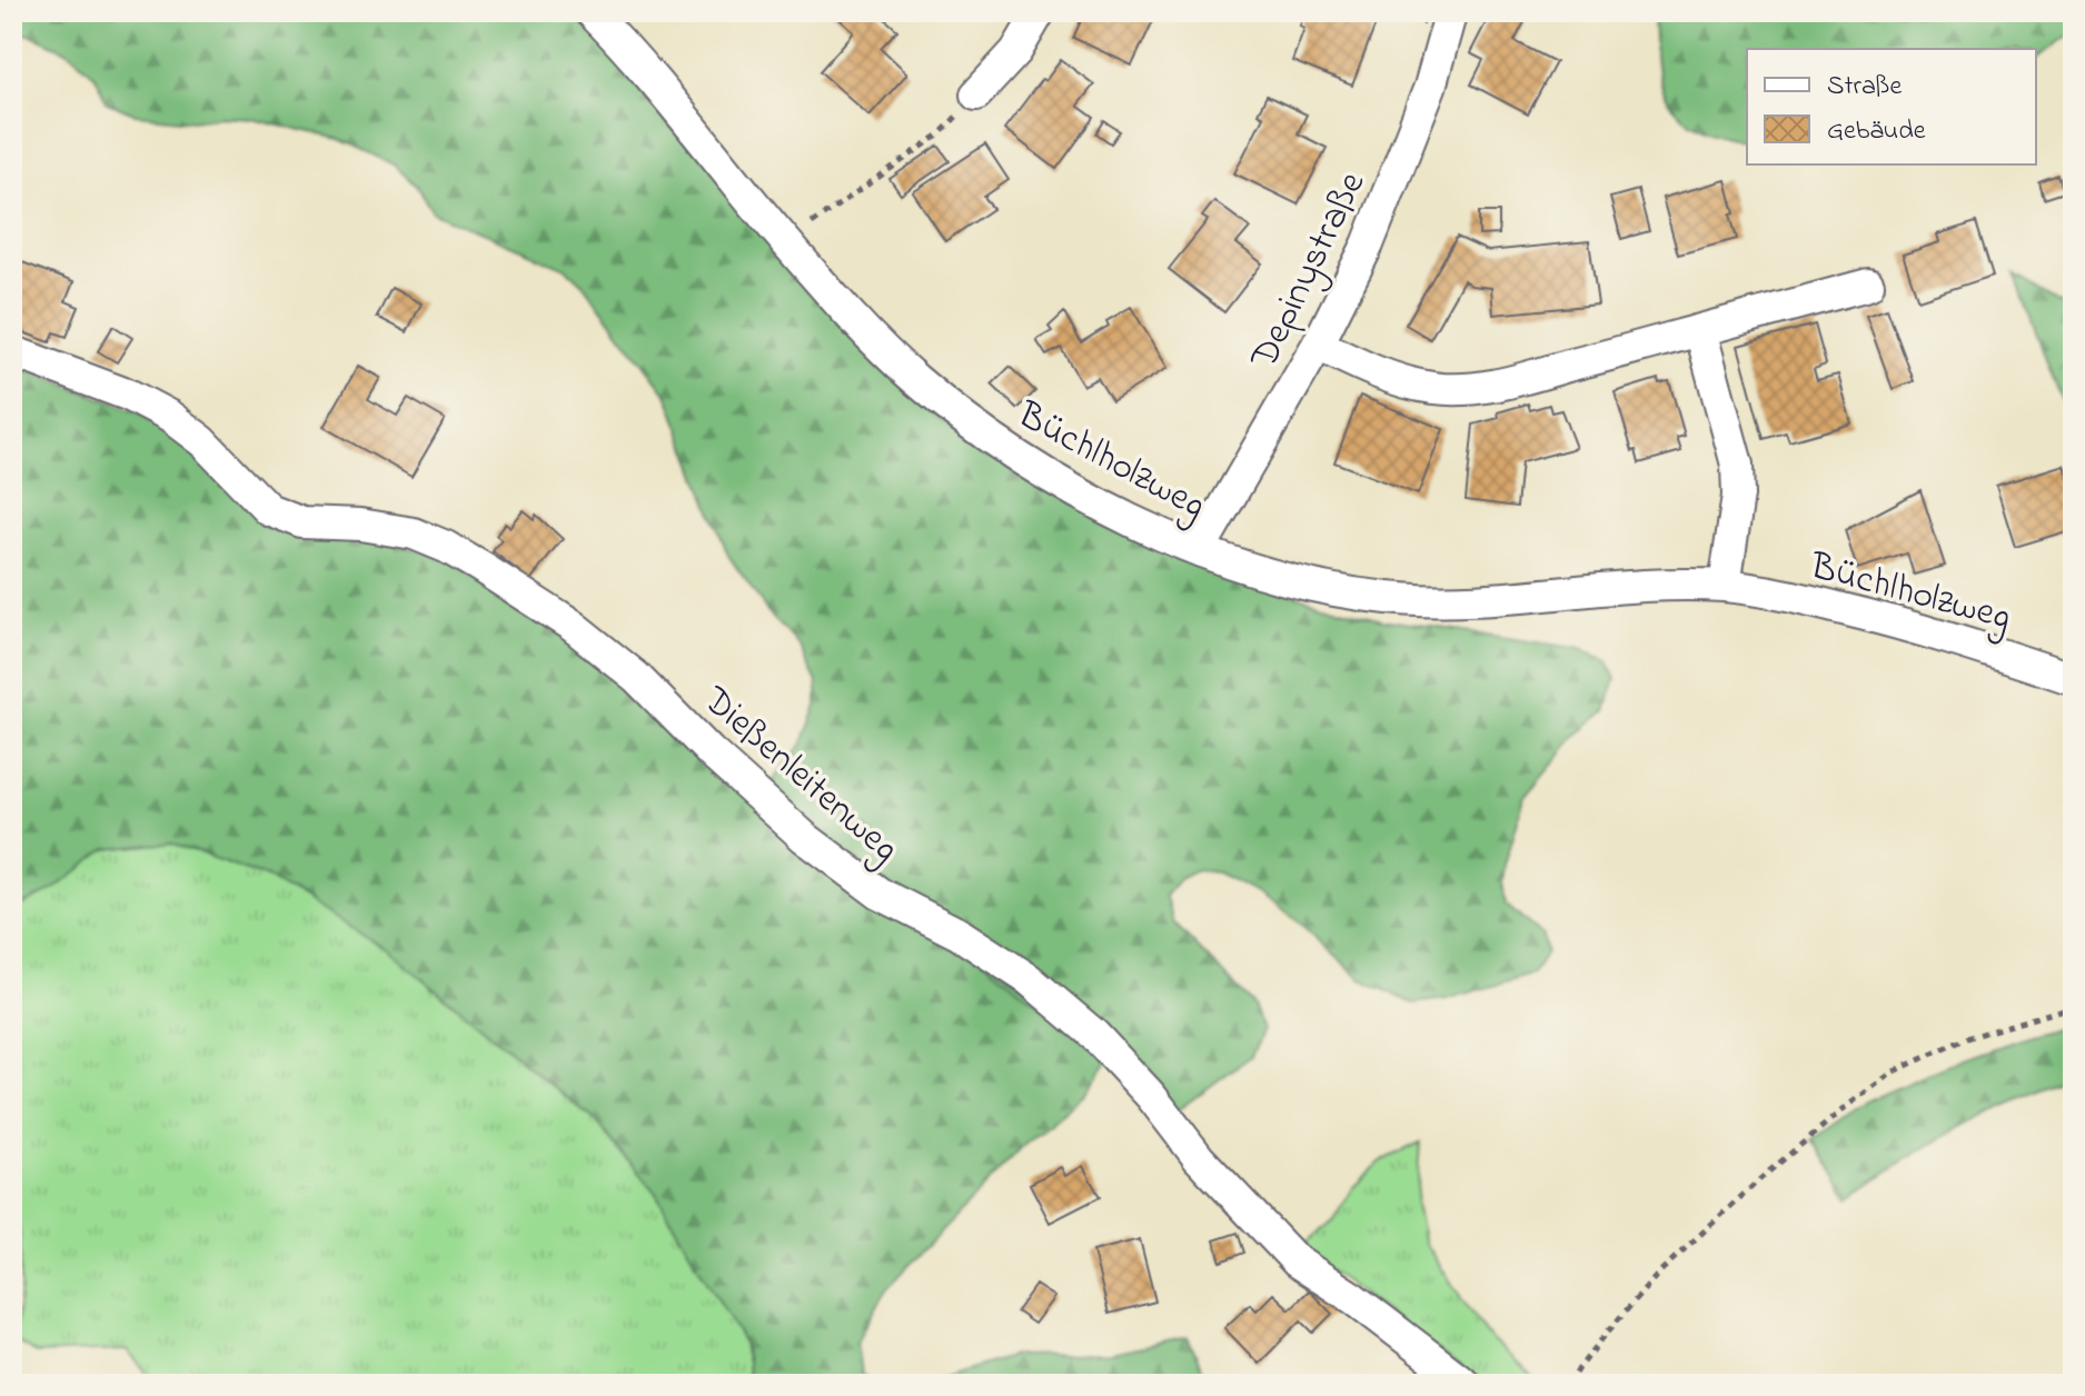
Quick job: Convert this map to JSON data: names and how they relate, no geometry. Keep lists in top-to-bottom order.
{
  "streets": {
    "street": ["Depinystraße", "Büchlholzweg", "Dießenleitenweg"]
  },
  "crossings": [
    ["Depinystraße", "Büchlholzweg"]
  ],
  "legend": ["Straße", "Gebäude"]
}
